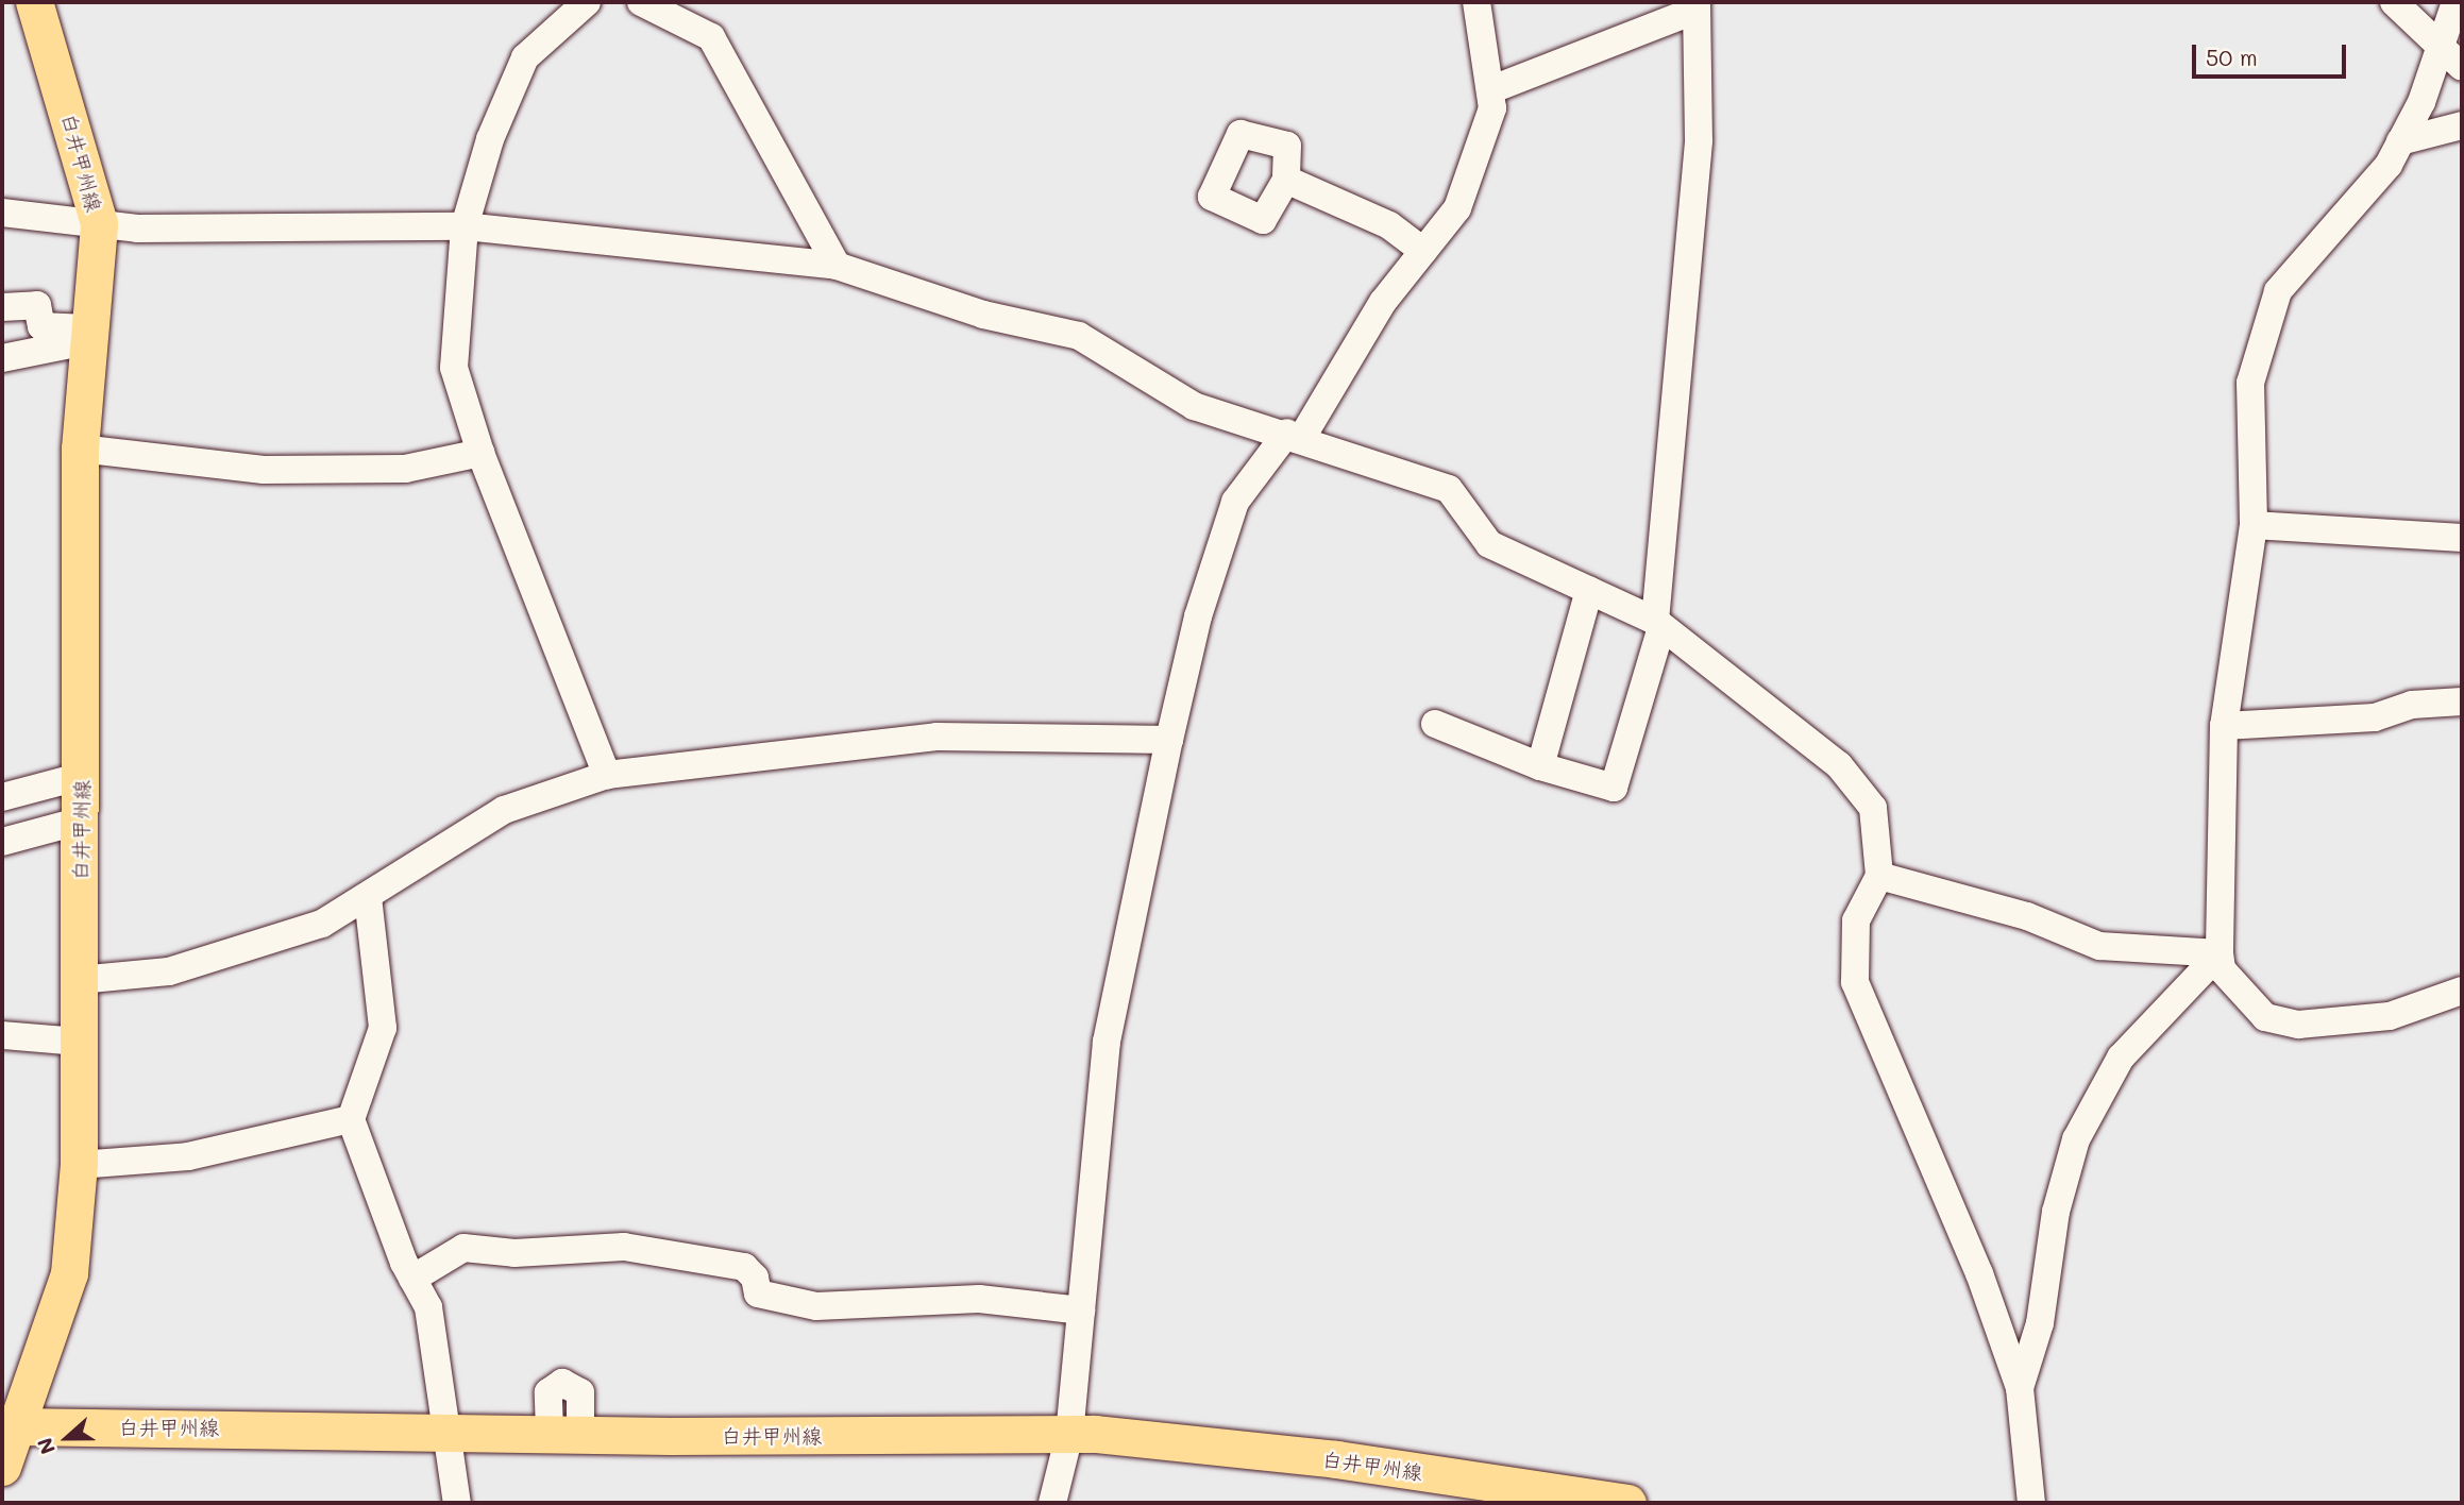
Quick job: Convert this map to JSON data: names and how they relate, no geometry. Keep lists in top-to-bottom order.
{
  "streets": {
    "main road": ["白井甲州線"]
  },
  "scale_bar": "50 m",
  "north": "left"
}
